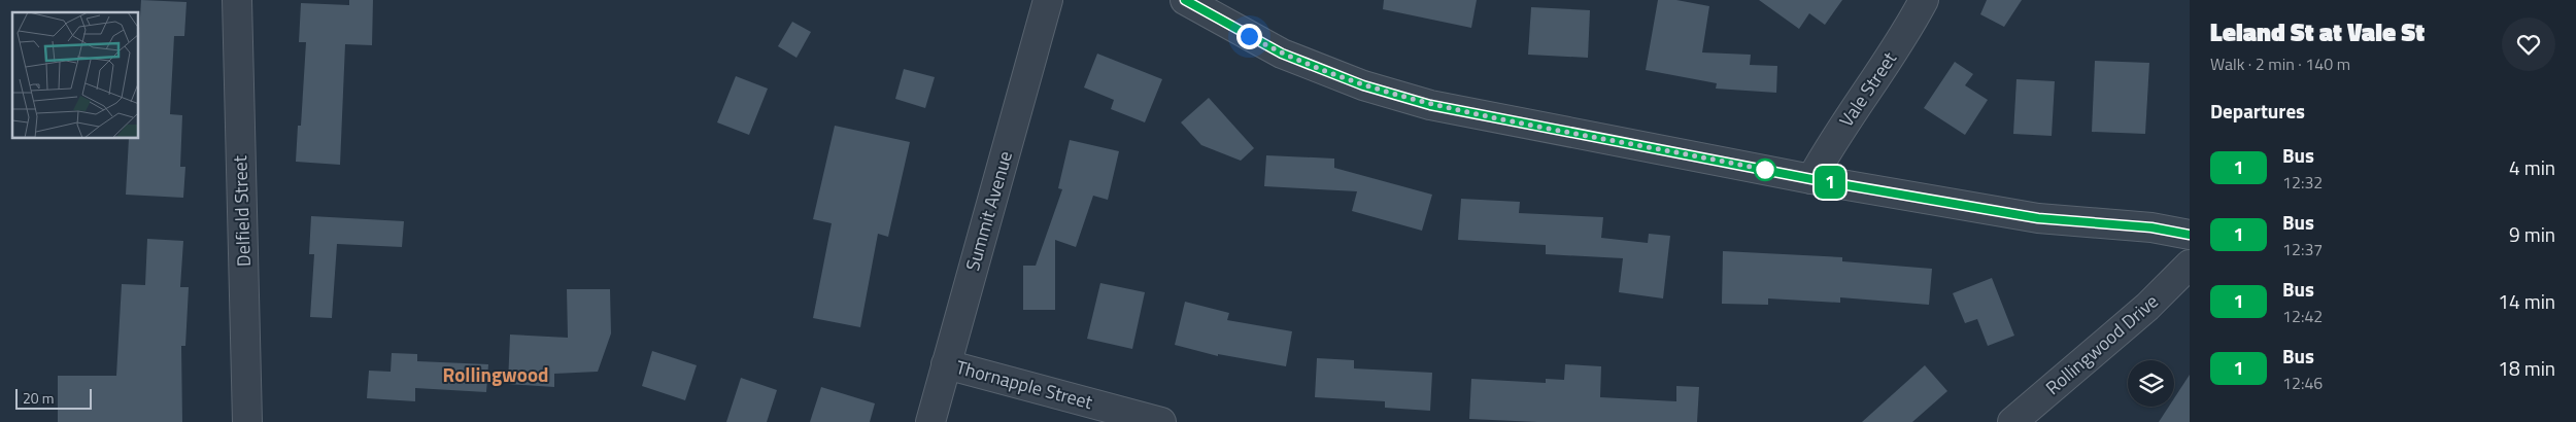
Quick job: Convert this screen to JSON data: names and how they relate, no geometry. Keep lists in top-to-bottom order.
{
  "streets": {
    "street": [
      "Vale Street",
      "Delfield Street",
      "Summit Avenue",
      "Rollingwood Drive",
      "Thornapple Street"
    ]
  },
  "crossings": [
    ["Summit Avenue", "Thornapple Street"]
  ],
  "districts": ["Rollingwood"],
  "lines": ["bus line 1"],
  "scale_bar": "20 m",
  "page": {
    "on_map": "1",
    "heading": [
      ["Leland St at Vale St", "Walk · 2 min · 140 m"],
      "Departures"
    ],
    "list": [
      {
        "mark": "1",
        "name": "Bus",
        "note": "12:32",
        "value": "4 min"
      },
      {
        "mark": "1",
        "name": "Bus",
        "note": "12:37",
        "value": "9 min"
      },
      {
        "mark": "1",
        "name": "Bus",
        "note": "12:42",
        "value": "14 min"
      },
      {
        "mark": "1",
        "name": "Bus",
        "note": "12:46",
        "value": "18 min"
      }
    ],
    "scale": "20 m"
  }
}
